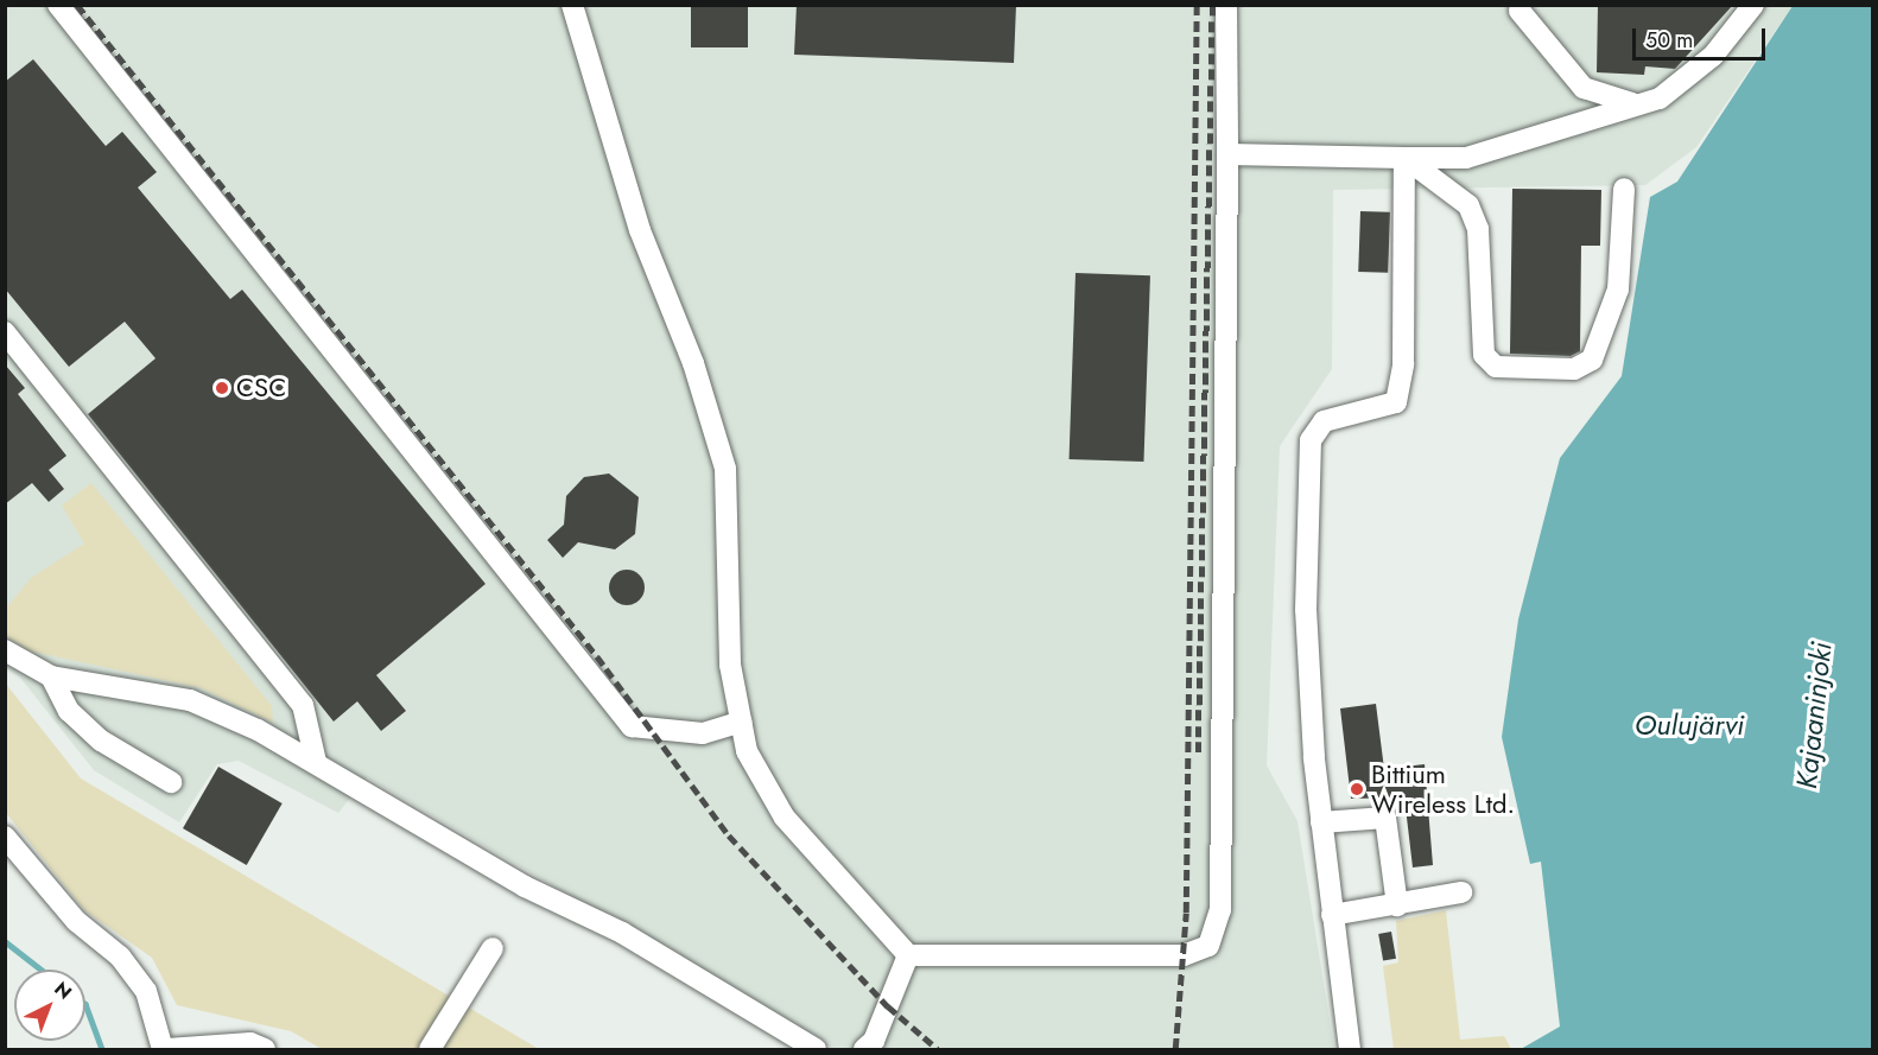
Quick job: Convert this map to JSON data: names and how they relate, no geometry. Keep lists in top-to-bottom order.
{
  "water": ["Kajaaninjoki", "Oulujärvi"],
  "places": ["CSC", "Bittium Wireless Ltd."],
  "scale_bar": "50 m",
  "north": "top right"
}
